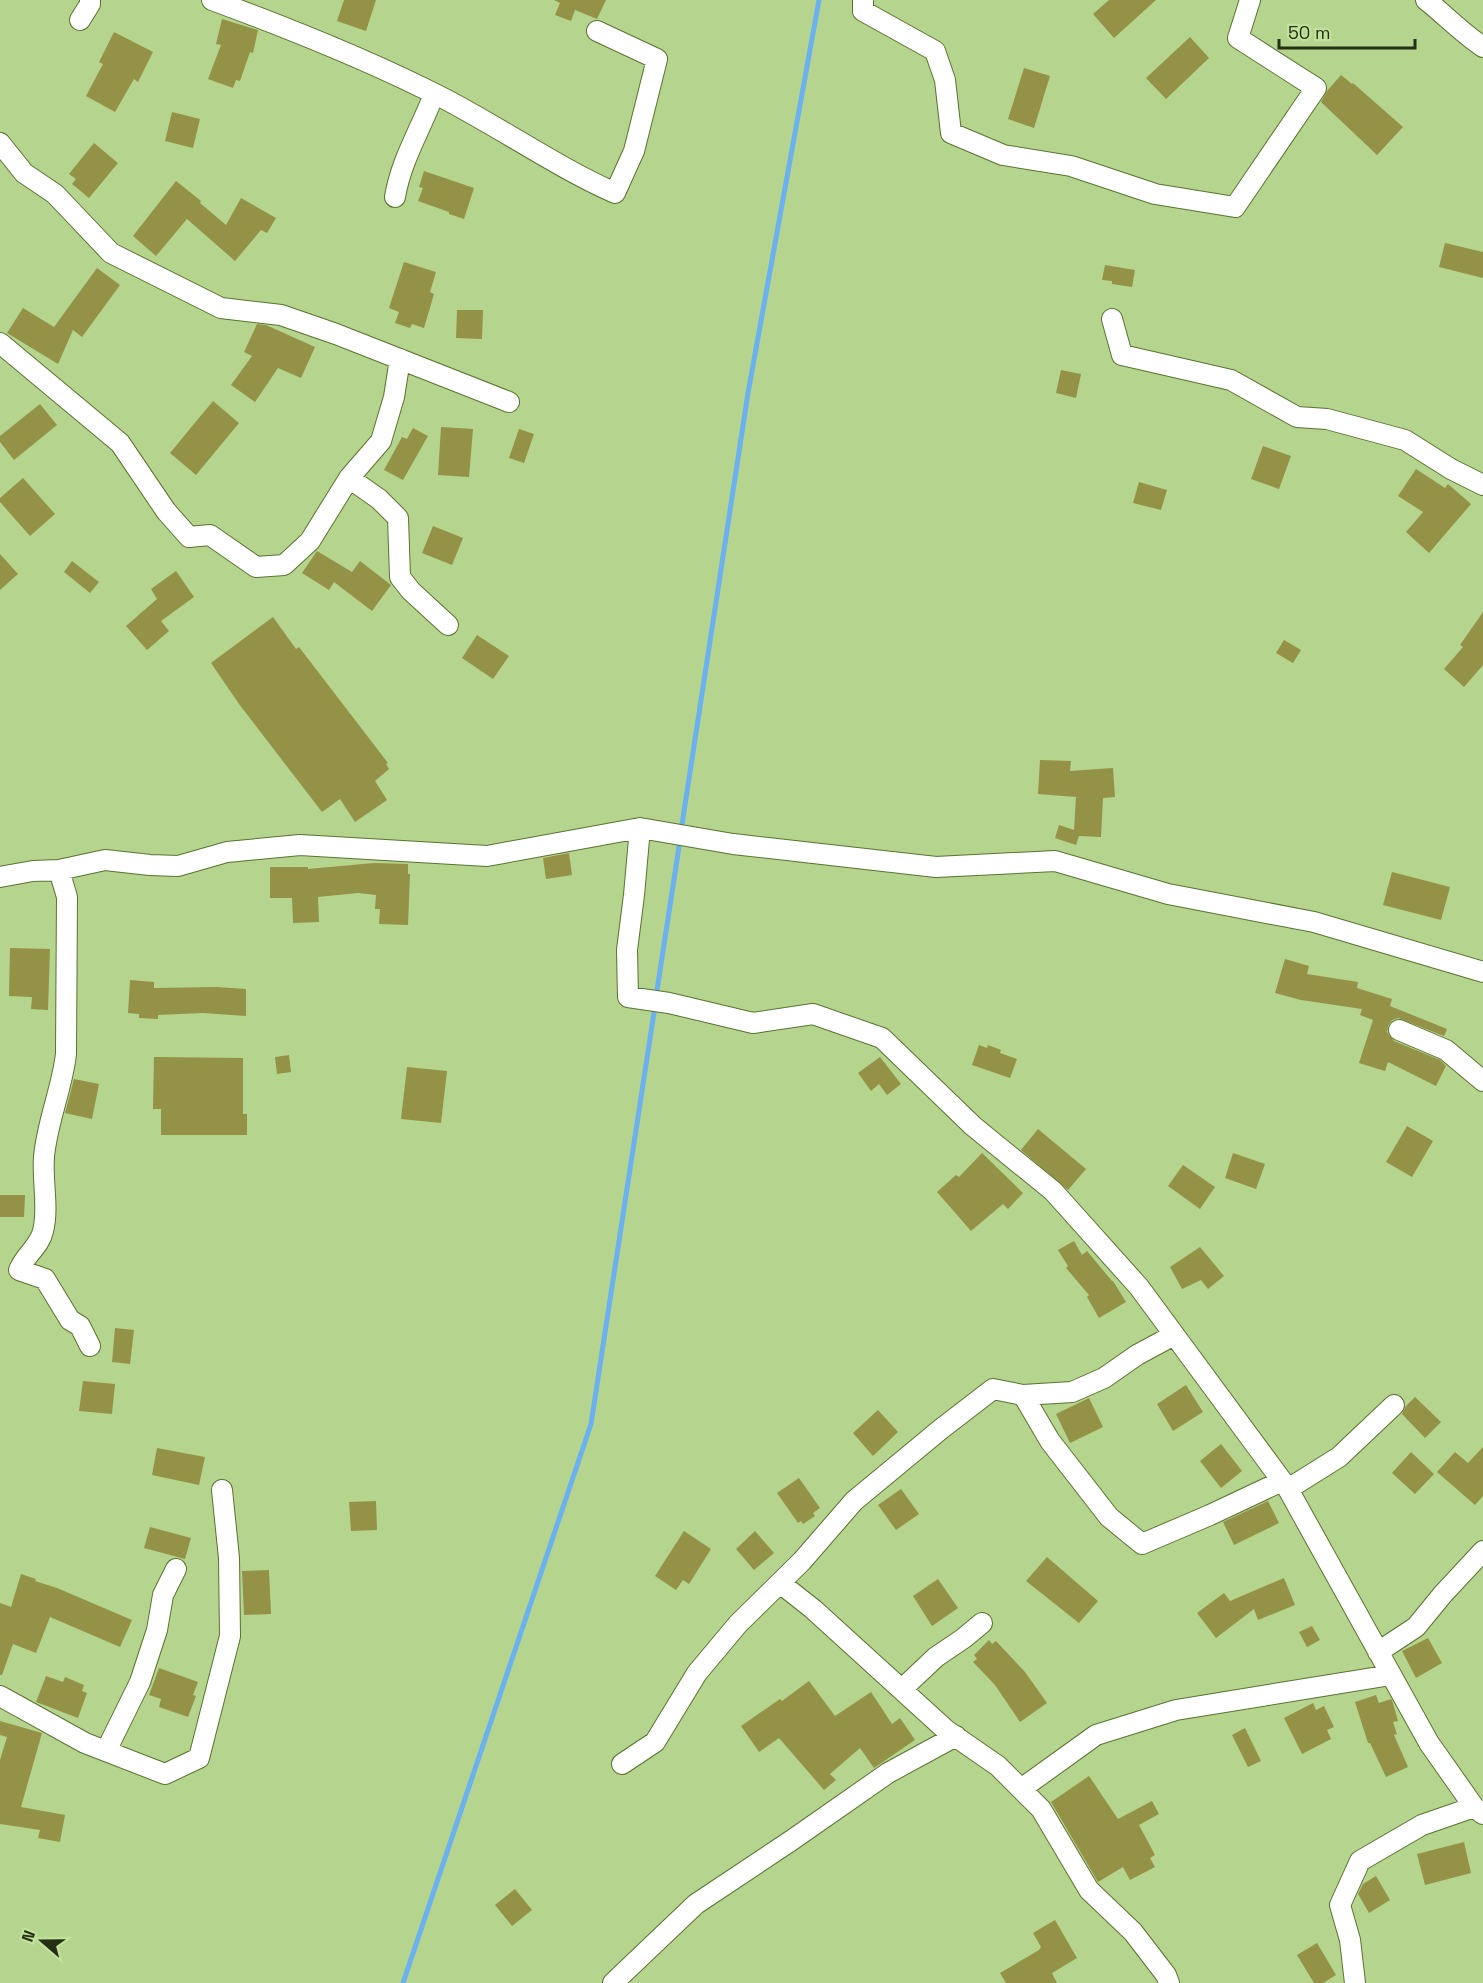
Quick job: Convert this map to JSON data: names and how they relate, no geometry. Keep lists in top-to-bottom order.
{
  "scale_bar": "50 m",
  "north": "left"
}
